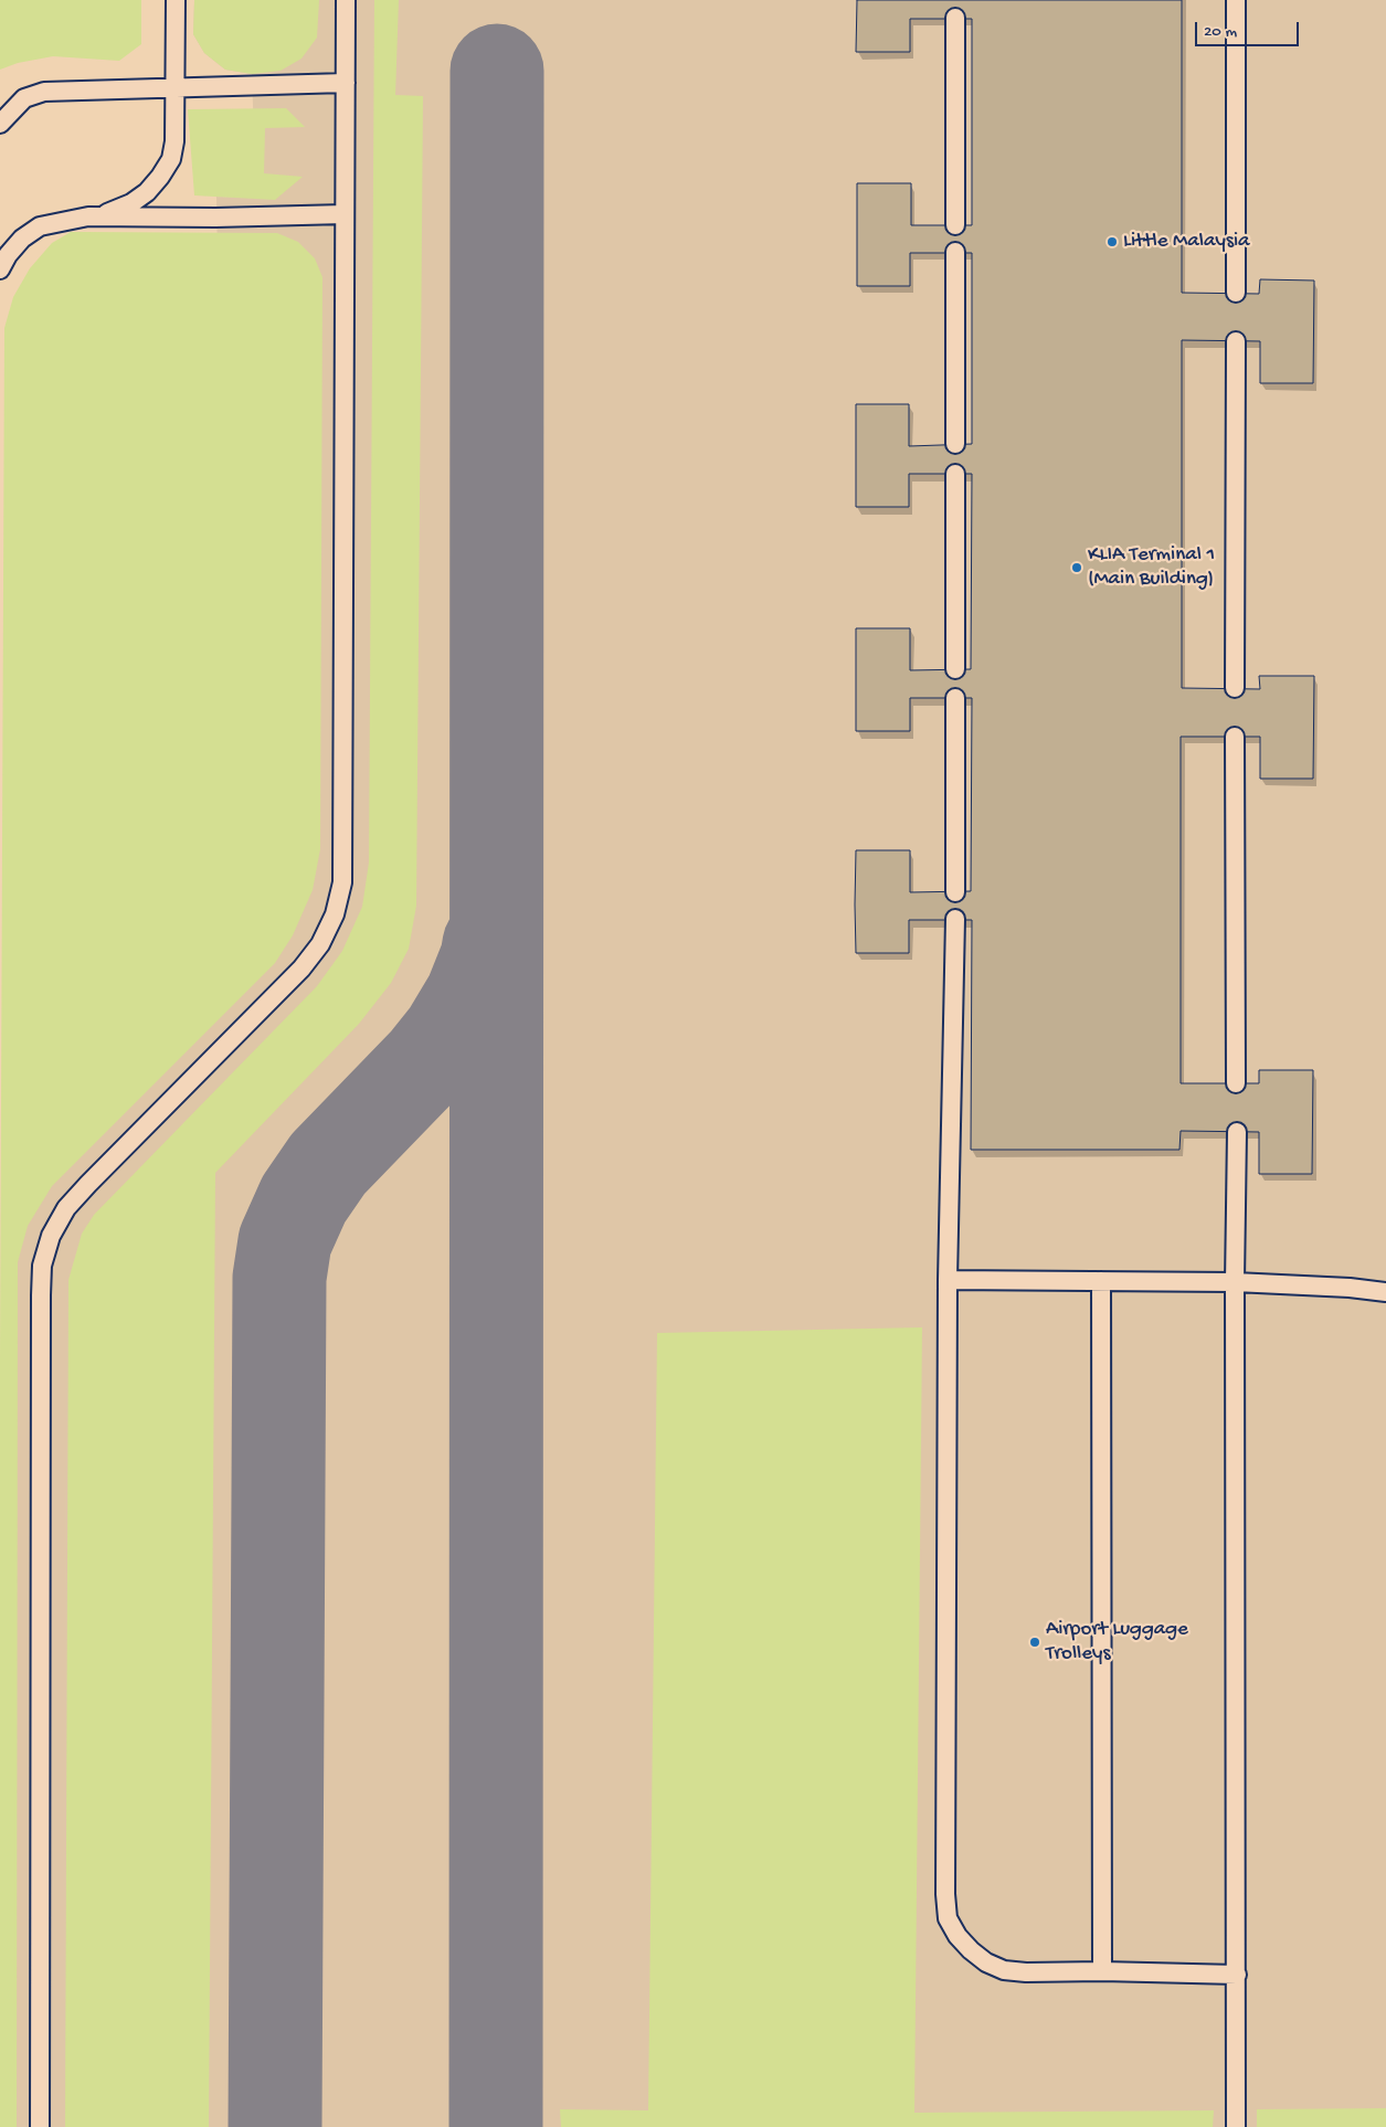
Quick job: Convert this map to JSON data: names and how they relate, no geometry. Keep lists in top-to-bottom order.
{
  "places": ["Little Malaysia", "KLIA Terminal 1 (Main Building)", "Airport Luggage Trolleys"],
  "scale_bar": "20 m"
}
